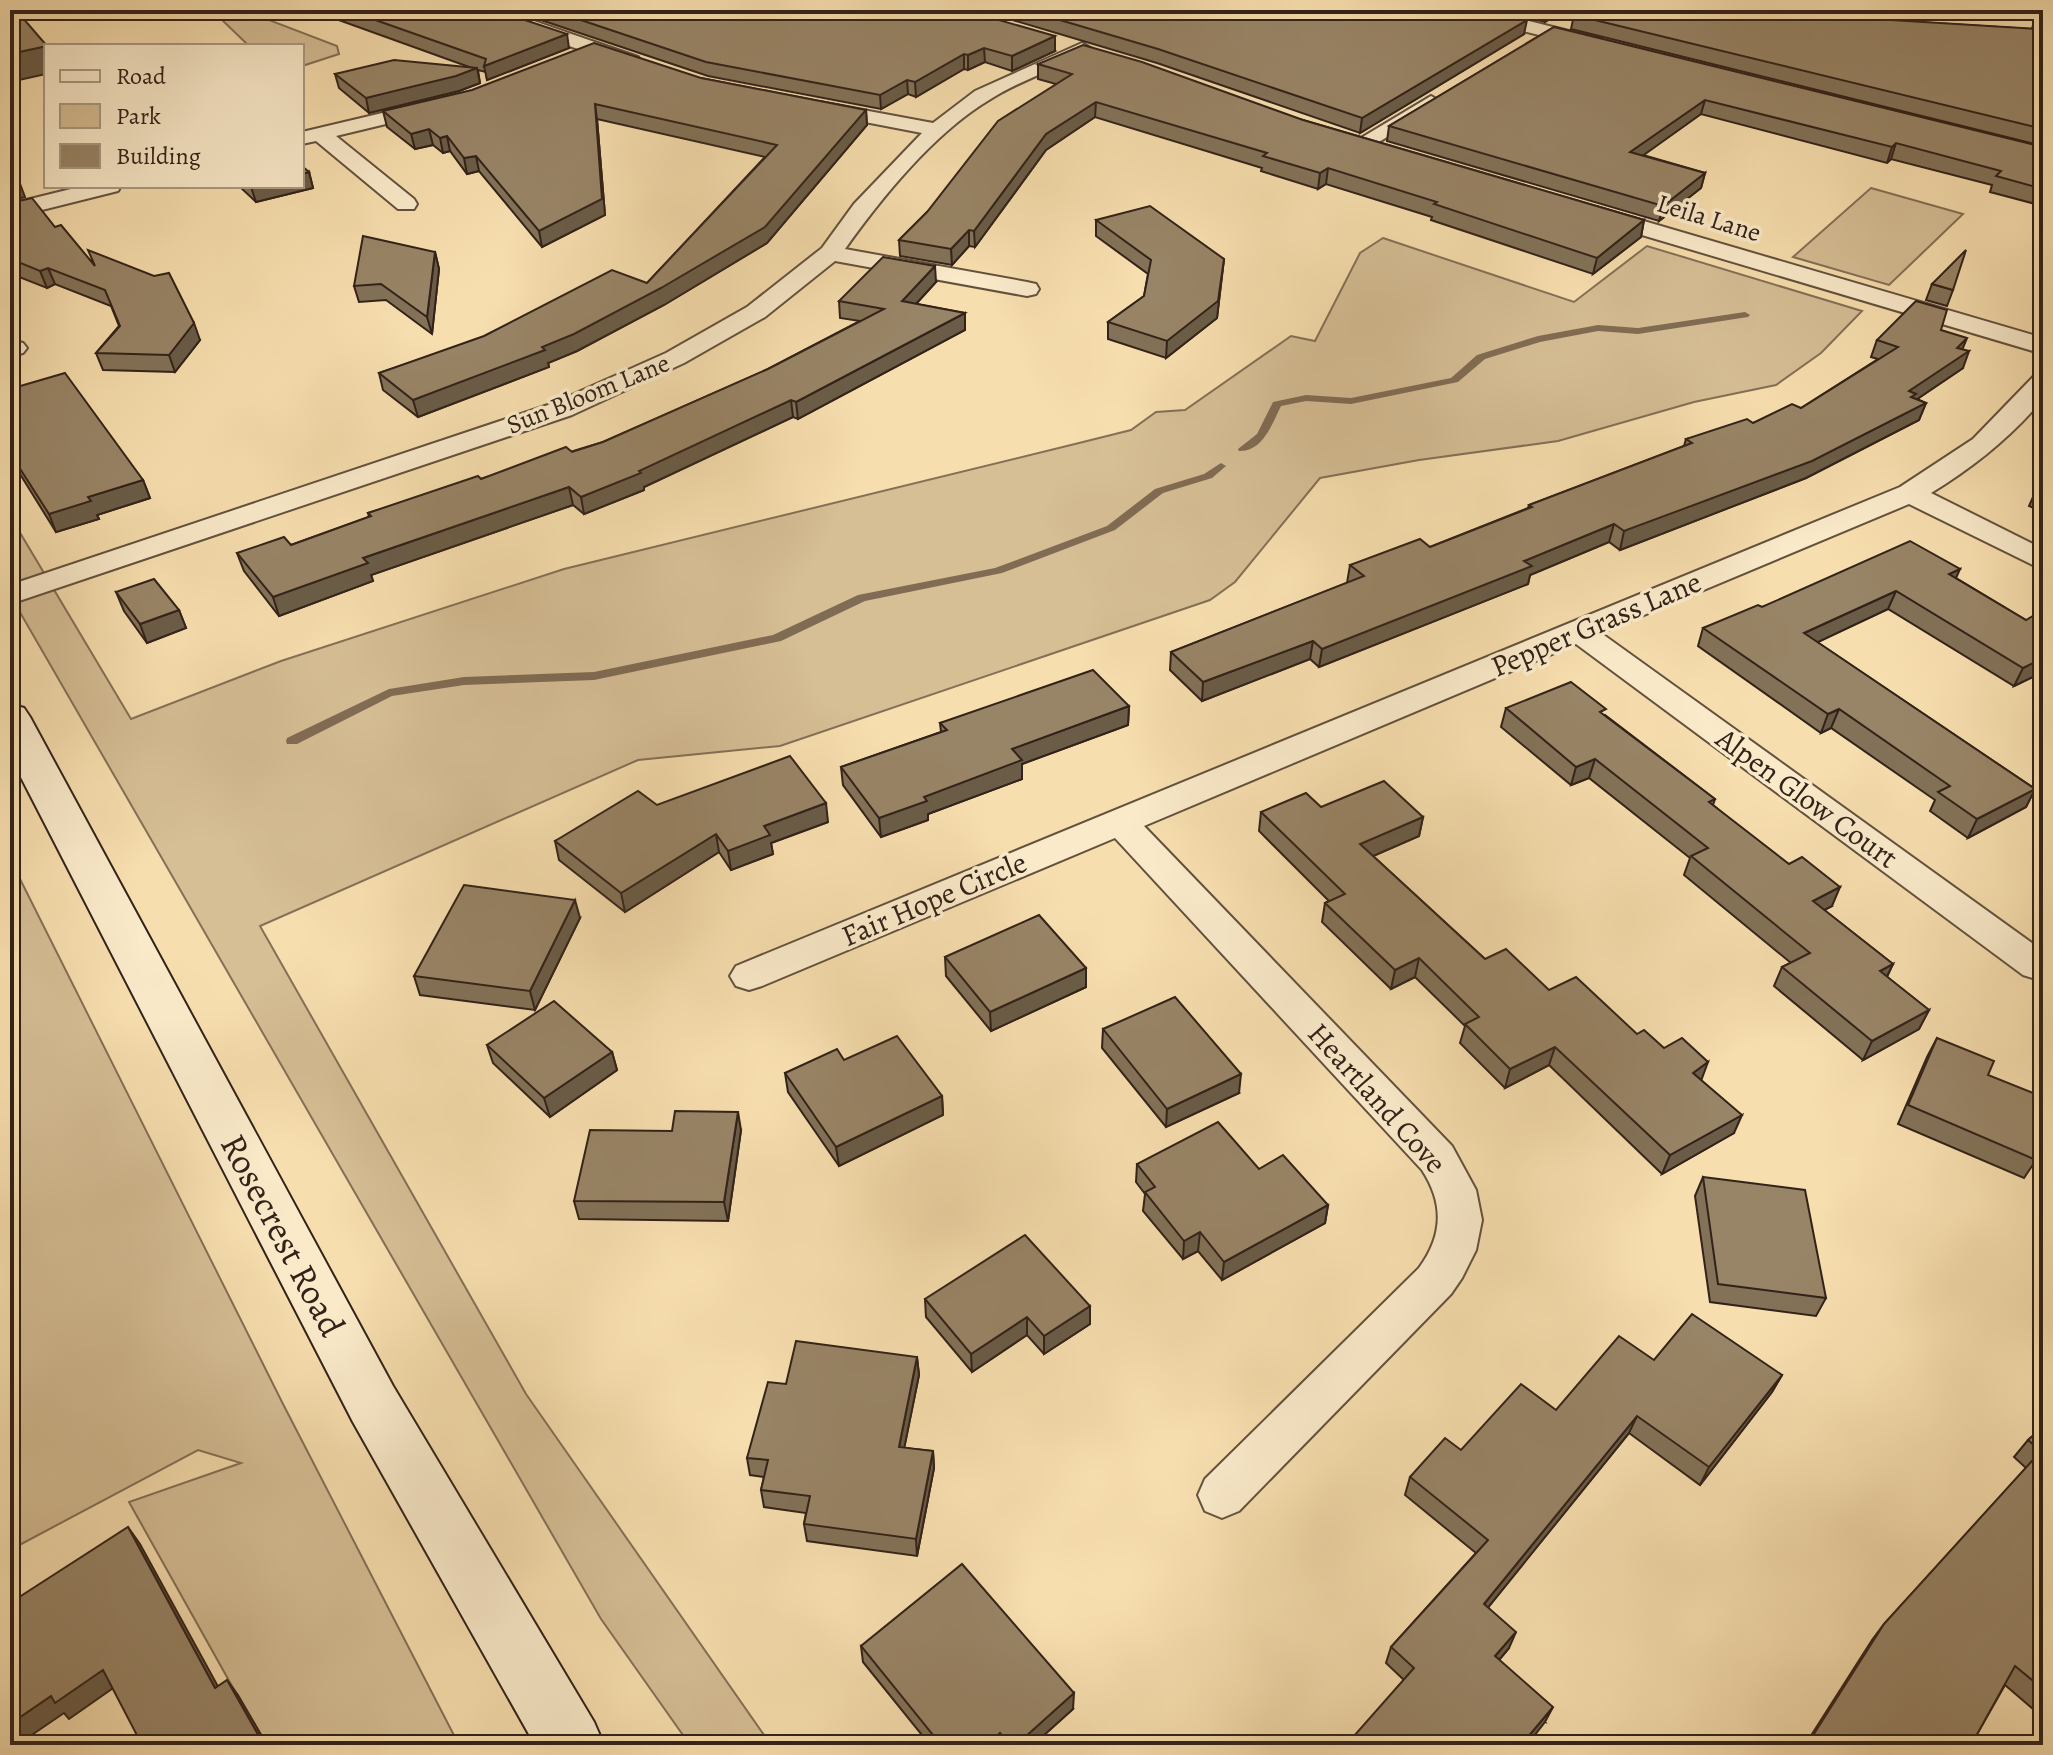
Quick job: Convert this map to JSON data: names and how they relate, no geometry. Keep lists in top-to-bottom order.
{
  "streets": {
    "main road": ["Rosecrest Road"],
    "street": [
      "Leila Lane",
      "Sun Bloom Lane",
      "Pepper Grass Lane",
      "Alpen Glow Court",
      "Fair Hope Circle",
      "Heartland Cove"
    ]
  },
  "crossings": [
    ["Pepper Grass Lane", "Alpen Glow Court"],
    ["Pepper Grass Lane", "Fair Hope Circle"],
    ["Pepper Grass Lane", "Heartland Cove"],
    ["Fair Hope Circle", "Heartland Cove"]
  ],
  "legend": ["Road", "Park", "Building"]
}
